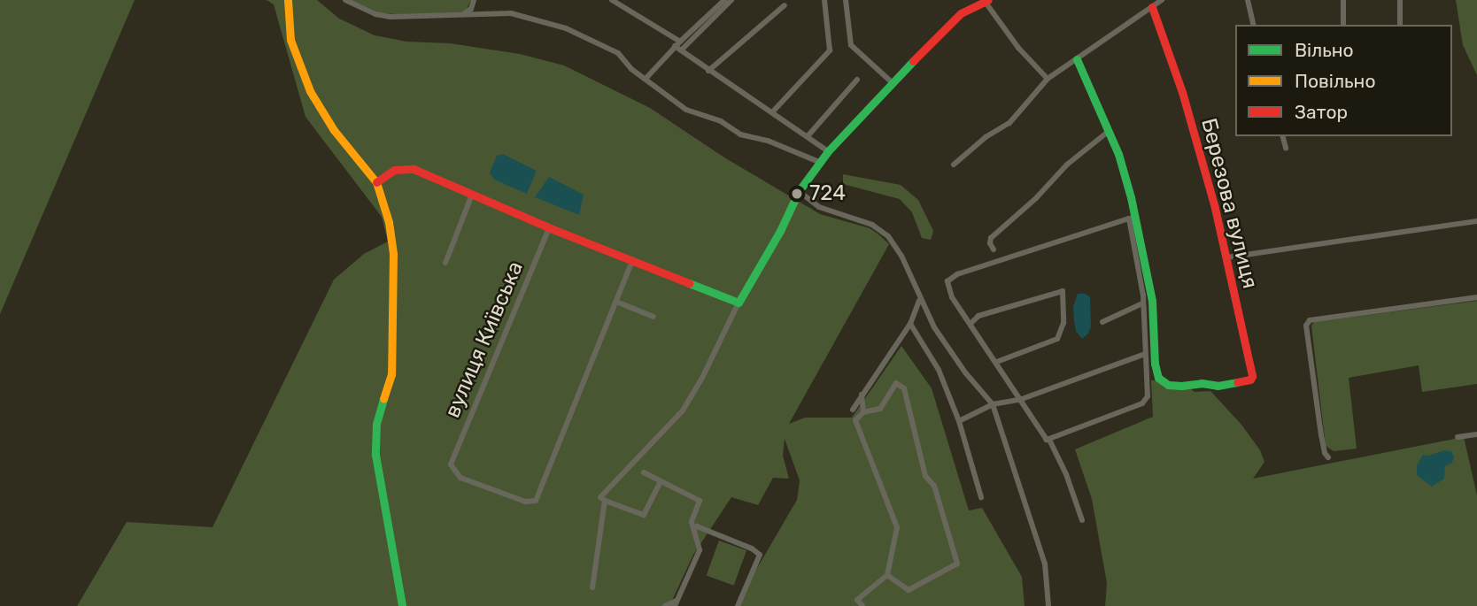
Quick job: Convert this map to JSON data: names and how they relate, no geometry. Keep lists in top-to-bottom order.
{
  "streets": {
    "street": ["Березова вулиця", "вулиця Київська"]
  },
  "places": ["724"],
  "legend": ["Вільно", "Повільно", "Затор"]
}
